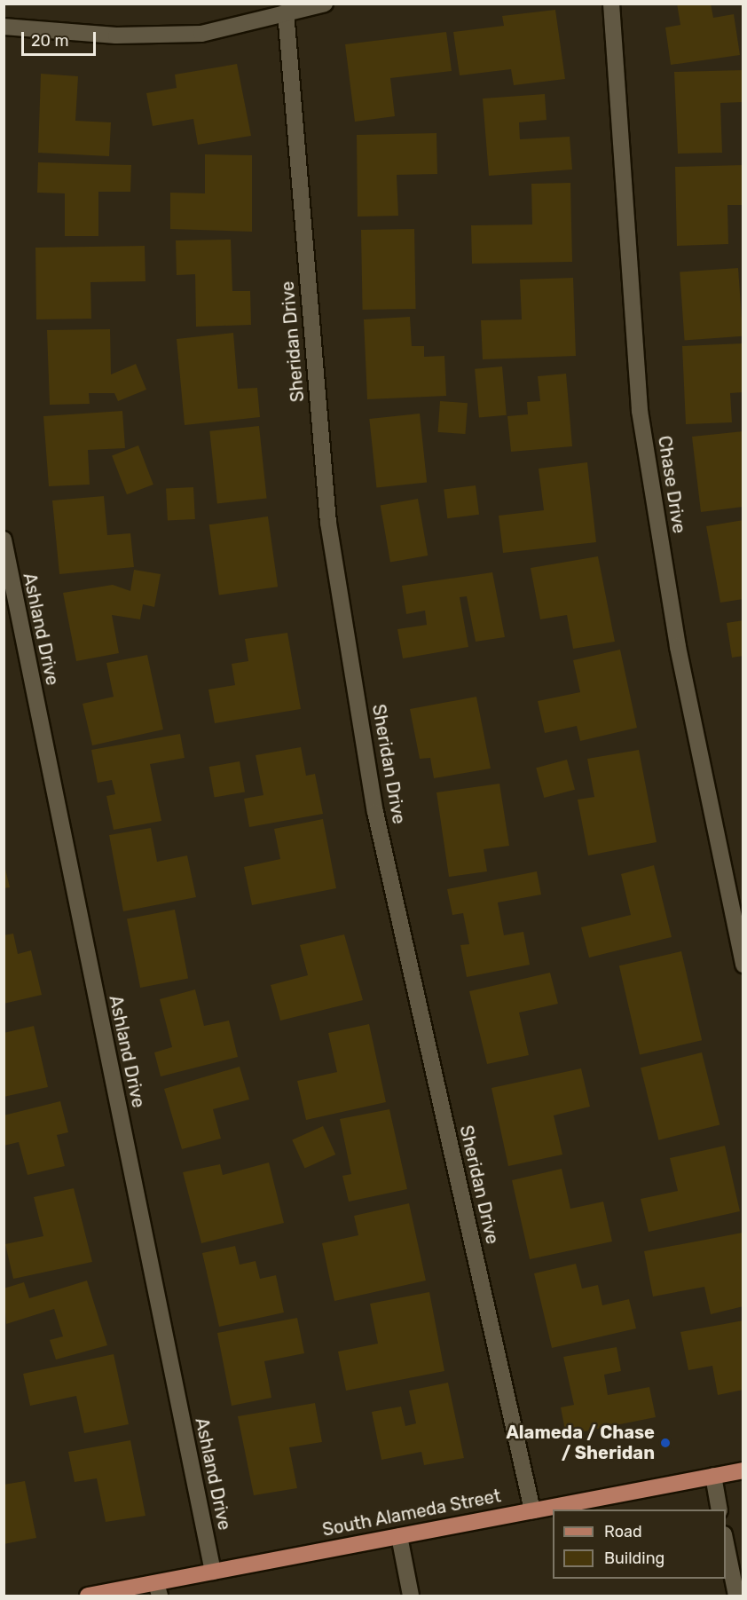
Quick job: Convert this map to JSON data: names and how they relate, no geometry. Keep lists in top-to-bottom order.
{
  "streets": {
    "main road": ["South Alameda Street"],
    "street": ["Sheridan Drive", "Chase Drive", "Ashland Drive"]
  },
  "crossings": [
    ["Sheridan Drive", "South Alameda Street"],
    ["Ashland Drive", "South Alameda Street"]
  ],
  "places": ["Alameda / Chase / Sheridan"],
  "legend": ["Road", "Building"],
  "scale_bar": "20 m"
}
